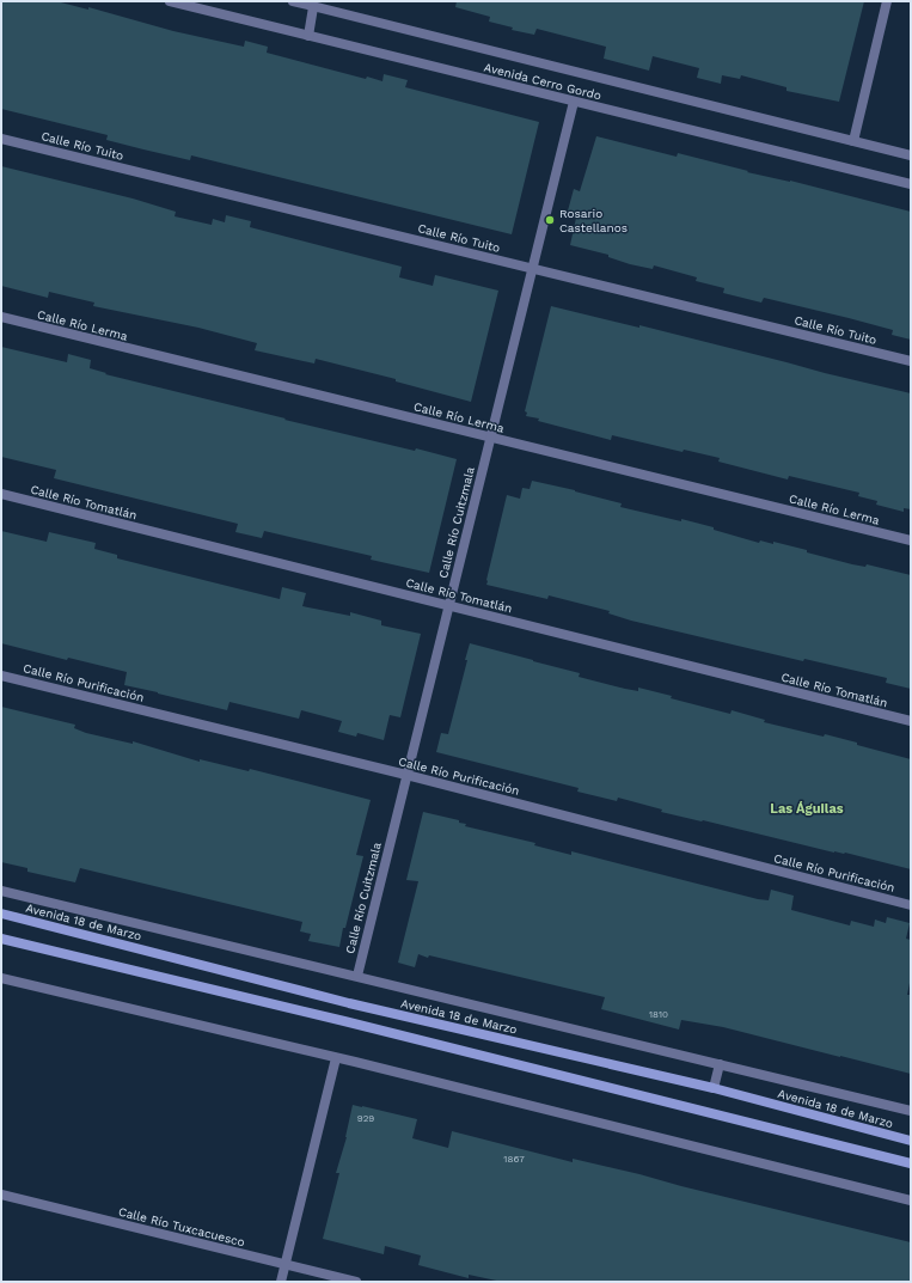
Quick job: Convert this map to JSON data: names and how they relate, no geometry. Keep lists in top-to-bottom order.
{
  "streets": {
    "main road": ["Avenida 18 de Marzo"],
    "street": [
      "Avenida Cerro Gordo",
      "Calle Río Tuito",
      "Calle Río Lerma",
      "Calle Río Tomatlán",
      "Calle Río Cuitzmala",
      "Calle Río Purificación",
      "Calle Río Tuxcacuesco"
    ]
  },
  "crossings": [
    ["Avenida Cerro Gordo", "Calle Río Cuitzmala"],
    ["Calle Río Tuito", "Calle Río Cuitzmala"],
    ["Calle Río Lerma", "Calle Río Cuitzmala"],
    ["Calle Río Tomatlán", "Calle Río Cuitzmala"],
    ["Calle Río Cuitzmala", "Calle Río Purificación"],
    ["Calle Río Cuitzmala", "Avenida 18 de Marzo"]
  ],
  "districts": ["Las Águilas"],
  "places": ["Rosario Castellanos"],
  "house_numbers": ["1810", "929", "1867"]
}
